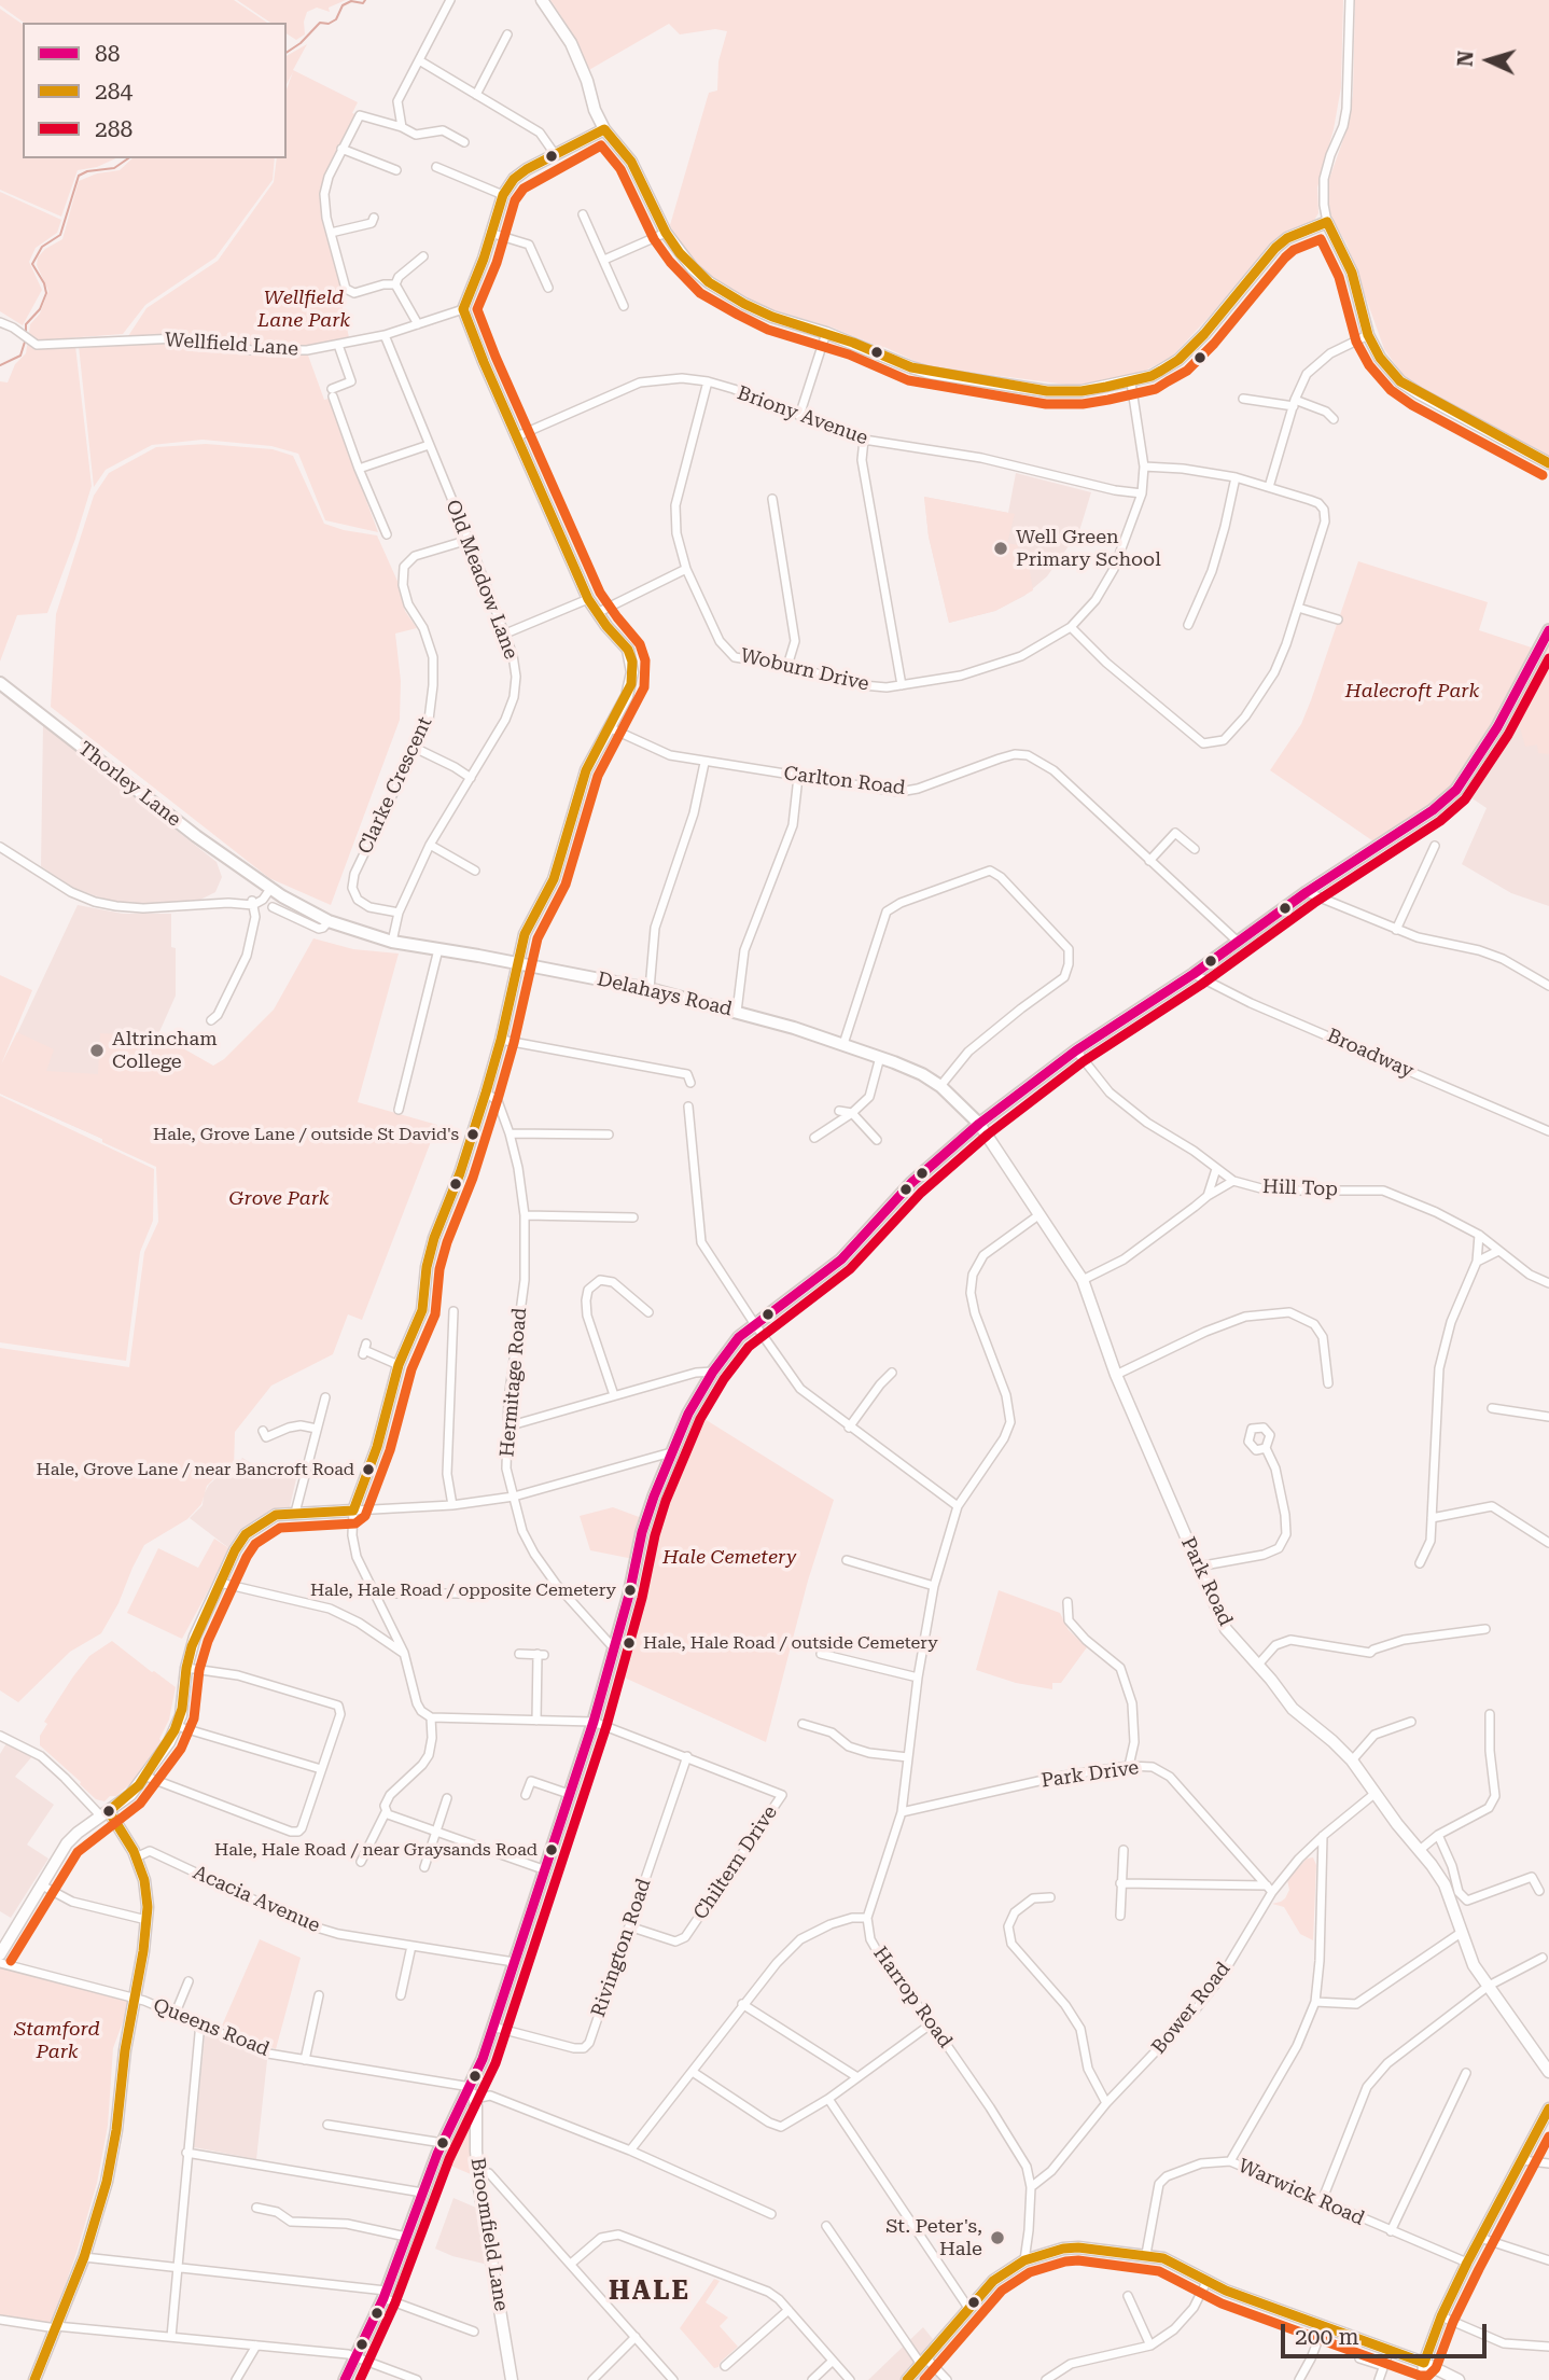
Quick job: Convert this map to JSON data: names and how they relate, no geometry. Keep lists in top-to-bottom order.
{
  "streets": {
    "main road": ["Thorley Lane", "Delahays Road"],
    "street": [
      "Wellfield Lane",
      "Briony Avenue",
      "Old Meadow Lane",
      "Woburn Drive",
      "Carlton Road",
      "Clarke Crescent",
      "Broadway",
      "Hill Top",
      "Hermitage Road",
      "Park Road",
      "Park Drive",
      "Chiltern Drive",
      "Acacia Avenue",
      "Rivington Road",
      "Harrop Road",
      "Bower Road",
      "Queens Road",
      "Warwick Road",
      "Broomfield Lane"
    ]
  },
  "crossings": [
    ["Wellfield Lane", "Old Meadow Lane"],
    ["Briony Avenue", "Woburn Drive"],
    ["Old Meadow Lane", "Clarke Crescent"],
    ["Old Meadow Lane", "Delahays Road"],
    ["Thorley Lane", "Delahays Road"],
    ["Delahays Road", "Park Road"],
    ["Park Road", "Bower Road"],
    ["Park Drive", "Bower Road"],
    ["Chiltern Drive", "Rivington Road"],
    ["Harrop Road", "Bower Road"],
    ["Queens Road", "Broomfield Lane"]
  ],
  "districts": ["HALE"],
  "parks": [
    "Wellfield Lane Park",
    "Halecroft Park",
    "Grove Park",
    "Hale Cemetery",
    "Stamford Park"
  ],
  "places": [
    "Well Green Primary School",
    "Altrincham College",
    "Hale, Grove Lane / outside St David's",
    "Hale, Grove Lane / near Bancroft Road",
    "Hale, Hale Road / opposite Cemetery",
    "Hale, Hale Road / outside Cemetery",
    "Hale, Hale Road / near Graysands Road",
    "St. Peter's, Hale"
  ],
  "lines": ["transit line 284", "transit line 88", "transit line 288"],
  "legend": ["88", "284", "288"],
  "scale_bar": "200 m",
  "north": "left"
}
